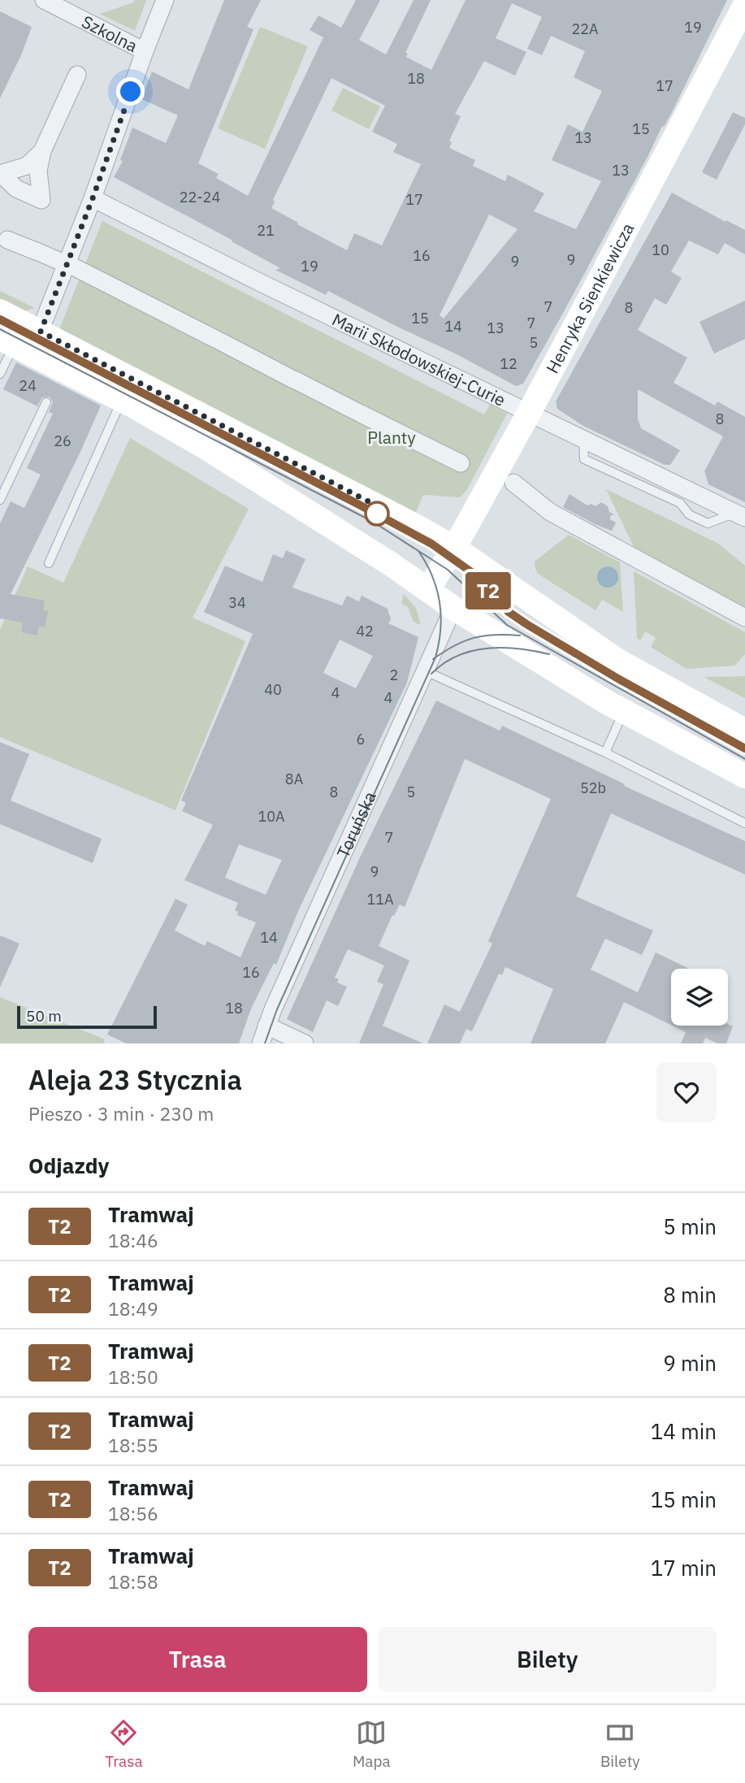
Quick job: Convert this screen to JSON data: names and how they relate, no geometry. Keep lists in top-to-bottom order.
{
  "streets": {
    "street": [
      "Szkolna",
      "Henryka Sienkiewicza",
      "Marii Skłodowskiej-Curie",
      "Toruńska"
    ]
  },
  "crossings": [
    ["Henryka Sienkiewicza", "Marii Skłodowskiej-Curie"]
  ],
  "parks": ["Planty"],
  "lines": ["tram line T2"],
  "house_numbers": [
    "19",
    "22A",
    "18",
    "17",
    "15",
    "13",
    "13",
    "22-24",
    "17",
    "21",
    "10",
    "16",
    "9",
    "9",
    "19",
    "7",
    "8",
    "15",
    "7",
    "14",
    "13",
    "5",
    "12",
    "24",
    "8",
    "26",
    "34",
    "42",
    "2",
    "40",
    "4",
    "4",
    "6",
    "8A",
    "52b",
    "8",
    "5",
    "10A",
    "7",
    "9",
    "11A",
    "14",
    "16",
    "18"
  ],
  "scale_bar": "50 m",
  "page": {
    "on_map": "T2",
    "scale": "50 m",
    "heading": [
      ["Aleja 23 Stycznia", "Pieszo · 3 min · 230 m"],
      "Odjazdy"
    ],
    "list": [
      {
        "mark": "T2",
        "name": "Tramwaj",
        "note": "18:46",
        "value": "5 min"
      },
      {
        "mark": "T2",
        "name": "Tramwaj",
        "note": "18:49",
        "value": "8 min"
      },
      {
        "mark": "T2",
        "name": "Tramwaj",
        "note": "18:50",
        "value": "9 min"
      },
      {
        "mark": "T2",
        "name": "Tramwaj",
        "note": "18:55",
        "value": "14 min"
      },
      {
        "mark": "T2",
        "name": "Tramwaj",
        "note": "18:56",
        "value": "15 min"
      },
      {
        "mark": "T2",
        "name": "Tramwaj",
        "note": "18:58",
        "value": "17 min"
      }
    ],
    "buttons": ["Trasa", "Bilety"],
    "tabs": ["Trasa", "Mapa", "Bilety"]
  }
}
